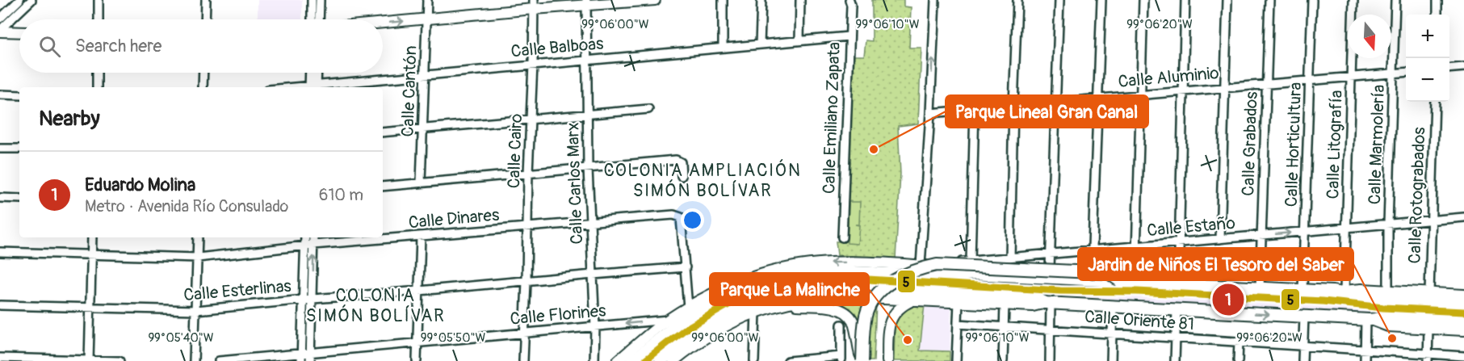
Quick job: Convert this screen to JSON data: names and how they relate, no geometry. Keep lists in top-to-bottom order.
{
  "streets": {
    "street": [
      "Calle Balboas",
      "Calle Aluminio",
      "Calle Cantón",
      "Calle Emiliano Zapata",
      "Calle Grabados",
      "Calle Horticultura",
      "Calle Litografía",
      "Calle Marmolería",
      "Calle Cairo",
      "Calle Carlos Marx",
      "Calle Rotograbados",
      "Calle Dinares",
      "Calle Estaño",
      "Calle Esterlinas",
      "Calle Florines",
      "Calle Oriente 81"
    ]
  },
  "crossings": [
    ["Calle Balboas", "Calle Cantón"],
    ["Calle Balboas", "Calle Emiliano Zapata"],
    ["Calle Balboas", "Calle Cairo"],
    ["Calle Balboas", "Calle Carlos Marx"],
    ["Calle Aluminio", "Calle Grabados"],
    ["Calle Aluminio", "Calle Horticultura"],
    ["Calle Aluminio", "Calle Litografía"],
    ["Calle Aluminio", "Calle Marmolería"],
    ["Calle Grabados", "Calle Estaño"],
    ["Calle Horticultura", "Calle Estaño"],
    ["Calle Litografía", "Calle Estaño"],
    ["Calle Marmolería", "Calle Estaño"],
    ["Calle Cairo", "Calle Dinares"],
    ["Calle Cairo", "Calle Esterlinas"],
    ["Calle Cairo", "Calle Florines"],
    ["Calle Carlos Marx", "Calle Dinares"],
    ["Calle Carlos Marx", "Calle Esterlinas"],
    ["Calle Carlos Marx", "Calle Florines"],
    ["Calle Rotograbados", "Calle Estaño"],
    ["Calle Dinares", "Calle Esterlinas"]
  ],
  "districts": ["COLONIA AMPLIACIÓN SIMÓN BOLÍVAR", "COLONIA SIMÓN BOLÍVAR"],
  "places": ["Parque Lineal Gran Canal", "Jardin de Niños El Tesoro del Saber", "Parque La Malinche"],
  "lines": ["transit line 5"],
  "north": "bottom",
  "page": {
    "map_buttons": ["+", "−"],
    "search": "Search here",
    "heading": "Nearby",
    "list": [
      {
        "mark": "1",
        "name": "Eduardo Molina",
        "note": "Metro · Avenida Río Consulado",
        "value": "610 m"
      }
    ],
    "pins": "1"
  },
  "coordinates": [
    "99°06'00\"W",
    "99°06'10\"W",
    "99°06'20\"W",
    "99°05'40\"W",
    "99°05'50\"W"
  ]
}
